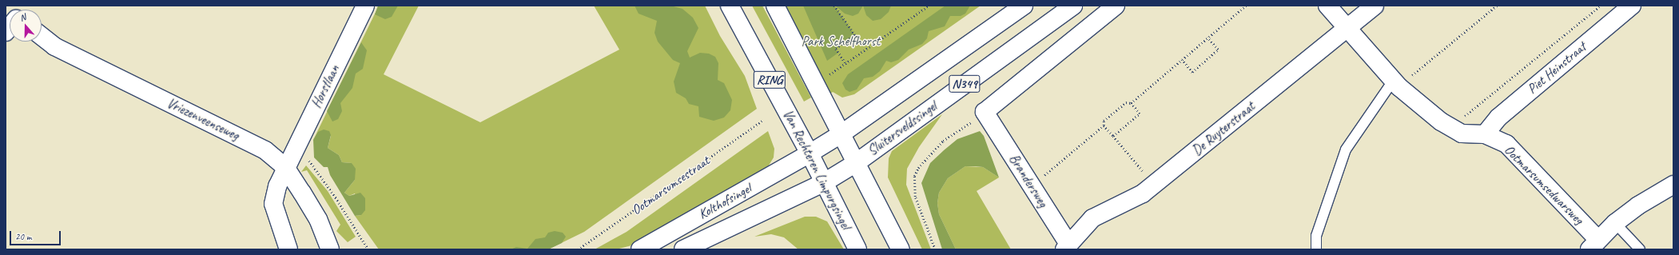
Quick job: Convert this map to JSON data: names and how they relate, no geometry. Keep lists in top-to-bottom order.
{
  "streets": {
    "street": [
      "Piet Heinstraat",
      "RING",
      "N349",
      "Horstlaan",
      "Vriezenveenseweg",
      "Sluitersveldssingel",
      "De Ruyterstraat",
      "Van Rechteren Limpurgsingel",
      "Brandersweg",
      "Ootmarsumsedwarsweg",
      "Kolthofsingel"
    ],
    "path": ["Ootmarsumsestraat"]
  },
  "crossings": [
    ["Piet Heinstraat", "Ootmarsumsedwarsweg"],
    ["RING", "N349"],
    ["RING", "Sluitersveldssingel"],
    ["N349", "Van Rechteren Limpurgsingel"],
    ["N349", "Kolthofsingel"],
    ["Horstlaan", "Vriezenveenseweg"],
    ["Sluitersveldssingel", "Van Rechteren Limpurgsingel"],
    ["Sluitersveldssingel", "Kolthofsingel"],
    ["De Ruyterstraat", "Brandersweg"],
    ["De Ruyterstraat", "Ootmarsumsedwarsweg"],
    ["Van Rechteren Limpurgsingel", "Kolthofsingel"]
  ],
  "parks": ["Park Schelfhorst"],
  "scale_bar": "20 m",
  "north": "top"
}
